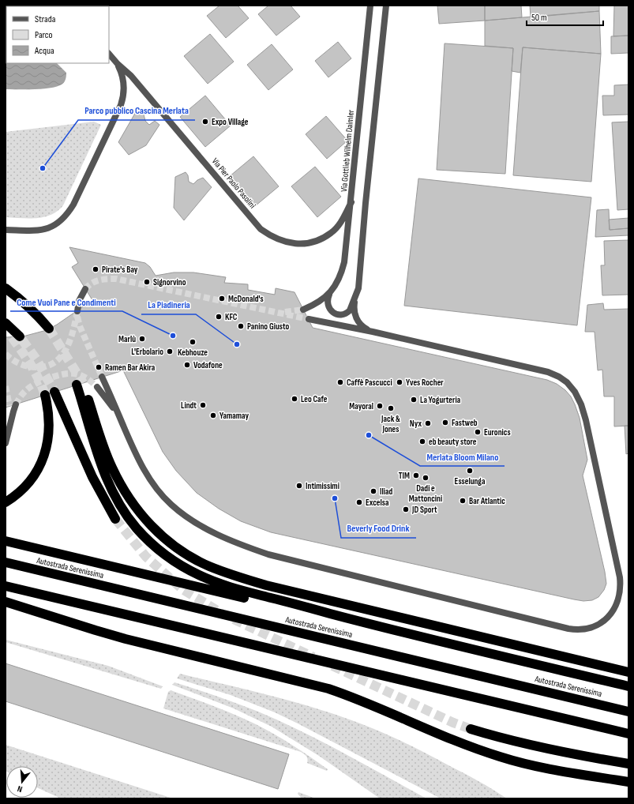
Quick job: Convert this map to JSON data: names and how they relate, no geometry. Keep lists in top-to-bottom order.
{
  "streets": {
    "highway": ["Autostrada Serenissima"],
    "street": ["Via Gottlieb Wilhelm Daimler", "Via Pier Paolo Pasolini"]
  },
  "crossings": [
    ["Via Gottlieb Wilhelm Daimler", "Via Pier Paolo Pasolini"]
  ],
  "places": [
    "Expo Village",
    "Parco pubblico Cascina Merlata",
    "Pirate's Bay",
    "Signorvino",
    "McDonald's",
    "KFC",
    "Panino Giusto",
    "Come Vuoi Pane e Condimenti",
    "Marlù",
    "Kebhouze",
    "La Piadineria",
    "L'Erbolario",
    "Vodafone",
    "Ramen Bar Akira",
    "Caffè Pascucci",
    "Yves Rocher",
    "Leo Cafe",
    "La Yogurteria",
    "Lindt",
    "Mayoral",
    "Jack & Jones",
    "Yamamay",
    "Fastweb",
    "Nyx",
    "Euronics",
    "Merlata Bloom Milano",
    "eb beauty store",
    "Esselunga",
    "TIM",
    "Dadi e Mattoncini",
    "Intimissimi",
    "Iliad",
    "Beverly Food Drink",
    "Bar Atlantic",
    "Excelsa",
    "JD Sport"
  ],
  "legend": ["Strada", "Parco", "Acqua"],
  "scale_bar": "50 m",
  "north": "bottom"
}
